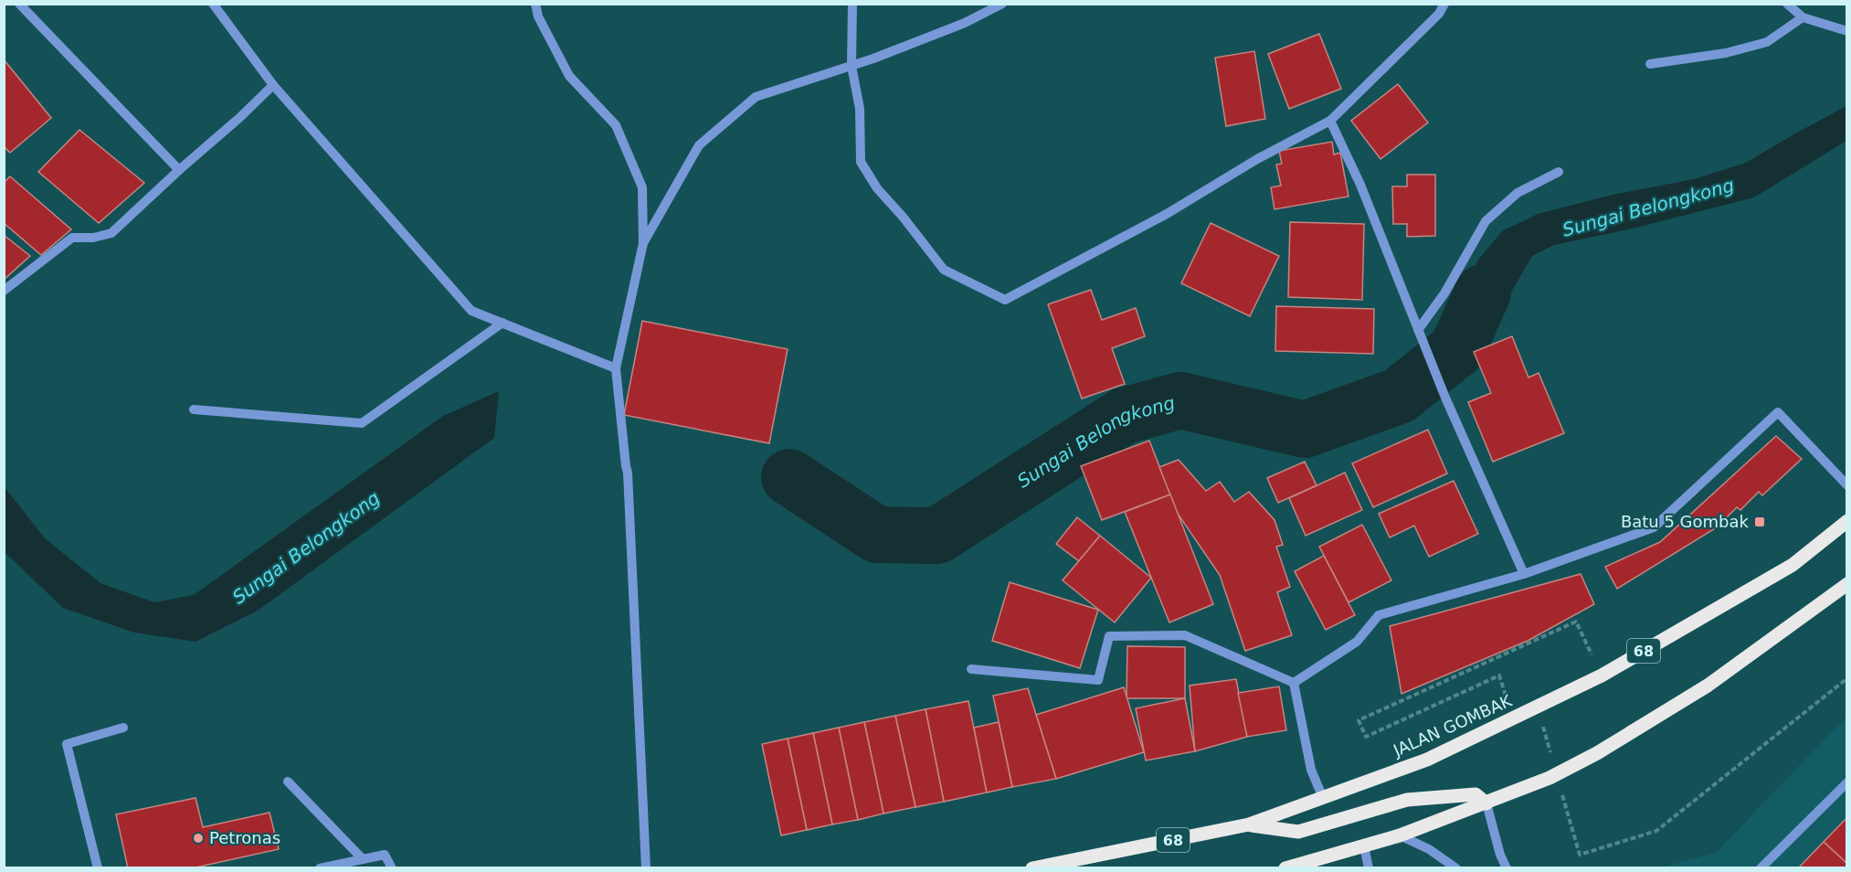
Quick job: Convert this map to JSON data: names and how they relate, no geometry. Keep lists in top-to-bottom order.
{
  "streets": {
    "main road": ["68", "JALAN GOMBAK"]
  },
  "water": ["Sungai Belongkong"],
  "places": {
    "transit": ["Batu 5 Gombak"],
    "other": ["Petronas"]
  }
}
